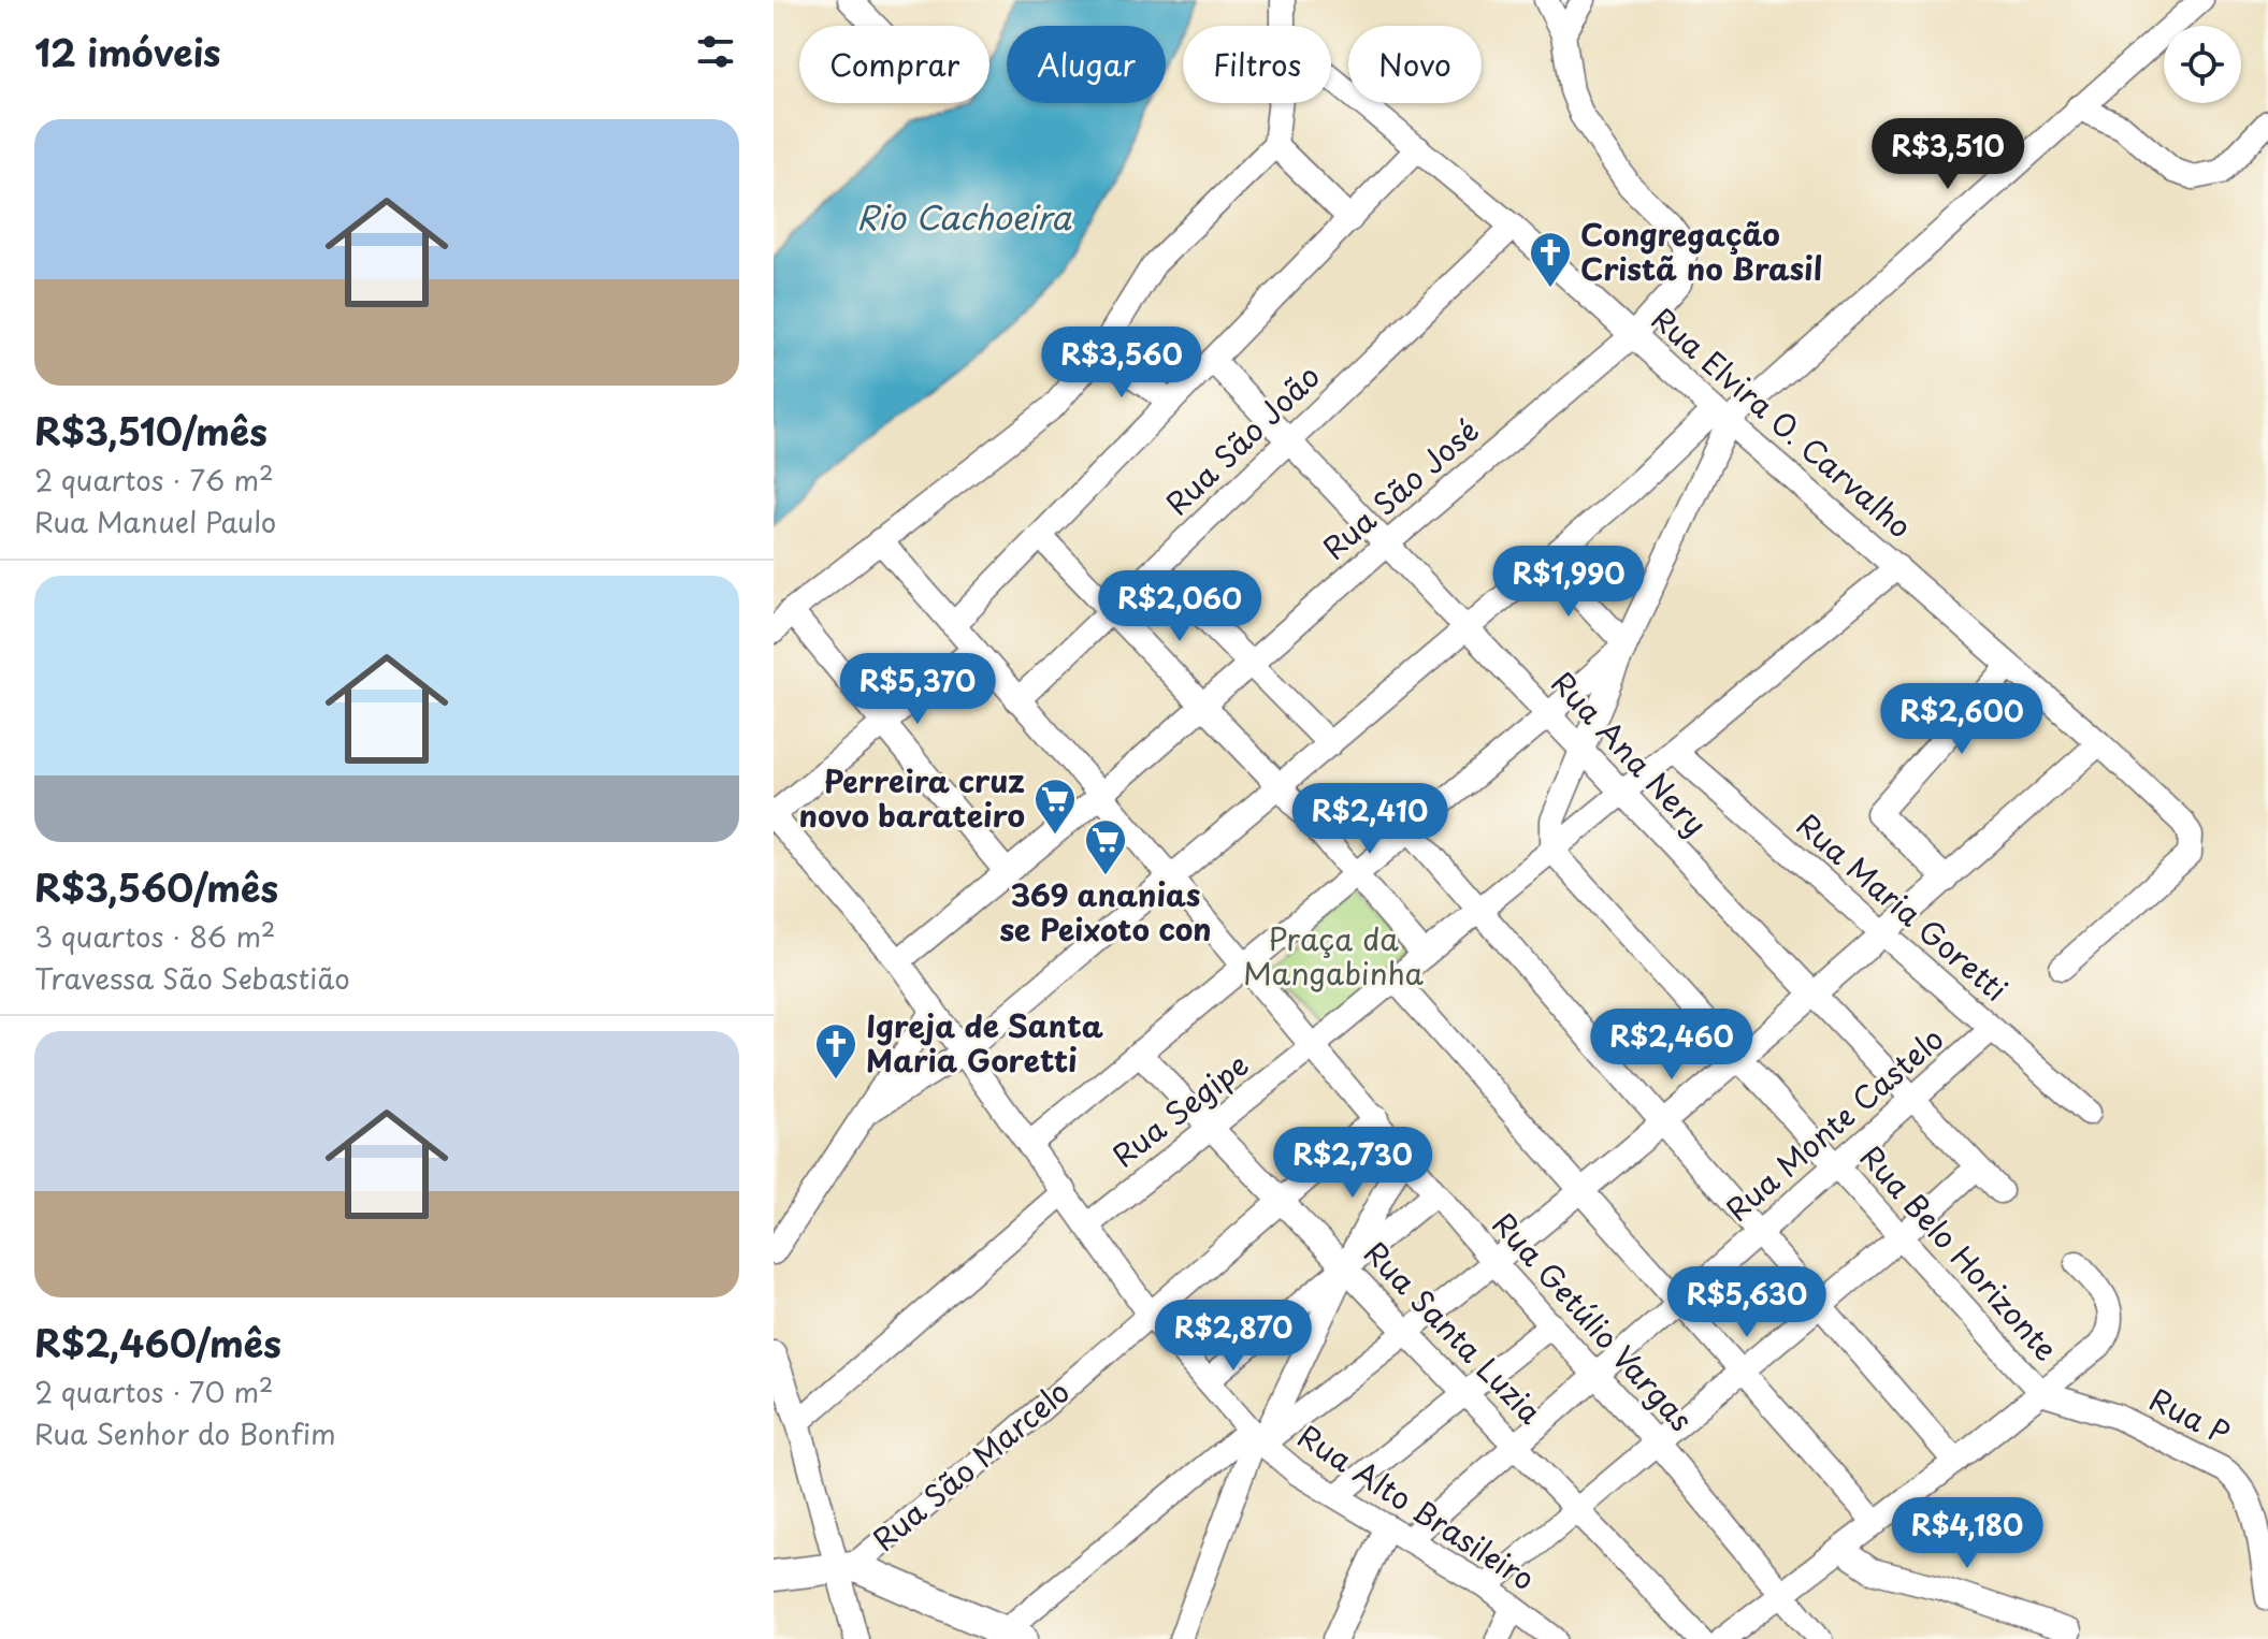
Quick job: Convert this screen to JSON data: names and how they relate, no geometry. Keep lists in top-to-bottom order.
{
  "streets": {
    "main road": ["Rua São Marcelo"],
    "street": [
      "Rua Elvira O. Carvalho",
      "Rua São João",
      "Rua São José",
      "Rua Ana Nery",
      "Rua Maria Goretti",
      "Rua Segipe",
      "Rua Monte Castelo",
      "Rua Belo Horizonte",
      "Rua Getúlio Vargas",
      "Rua Santa Luzia",
      "Rua P",
      "Rua Alto Brasileiro"
    ]
  },
  "crossings": [
    ["Rua Elvira O. Carvalho", "Rua São João"],
    ["Rua Elvira O. Carvalho", "Rua São José"],
    ["Rua Elvira O. Carvalho", "Rua Segipe"],
    ["Rua São João", "Rua Ana Nery"],
    ["Rua São João", "Rua Getúlio Vargas"],
    ["Rua São José", "Rua Ana Nery"],
    ["Rua São José", "Rua Getúlio Vargas"],
    ["Rua São José", "Rua Alto Brasileiro"],
    ["Rua Ana Nery", "Rua Segipe"],
    ["Rua Ana Nery", "Rua Monte Castelo"],
    ["Rua Maria Goretti", "Rua Segipe"],
    ["Rua Maria Goretti", "Rua Monte Castelo"],
    ["Rua Segipe", "Rua Belo Horizonte"],
    ["Rua Segipe", "Rua Getúlio Vargas"],
    ["Rua Segipe", "Rua Santa Luzia"],
    ["Rua Segipe", "Rua Alto Brasileiro"],
    ["Rua Monte Castelo", "Rua Belo Horizonte"],
    ["Rua Monte Castelo", "Rua Getúlio Vargas"],
    ["Rua Monte Castelo", "Rua Santa Luzia"],
    ["Rua Monte Castelo", "Rua Alto Brasileiro"],
    ["Rua Belo Horizonte", "Rua P"],
    ["Rua Getúlio Vargas", "Rua São Marcelo"],
    ["Rua Santa Luzia", "Rua São Marcelo"],
    ["Rua São Marcelo", "Rua Alto Brasileiro"]
  ],
  "water": ["Rio Cachoeira"],
  "parks": ["Praça da Mangabinha"],
  "places": {
    "church": ["Congregação Cristã no Brasil", "Igreja de Santa Maria Goretti"],
    "supermarket": ["Perreira cruz novo barateiro", "369 ananias se Peixoto con"]
  },
  "page": {
    "heading": "12 imóveis",
    "chip": [
      "Comprar",
      "Alugar",
      "Filtros",
      "Novo"
    ],
    "list": [
      {
        "name": "R$3,510/mês",
        "note": "2 quartos · 76 m² · Rua Manuel Paulo"
      },
      {
        "name": "R$3,560/mês",
        "note": "3 quartos · 86 m² · Travessa São Sebastião"
      },
      {
        "name": "R$2,460/mês",
        "note": "2 quartos · 70 m² · Rua Senhor do Bonfim"
      }
    ],
    "price": [
      "R$3,510",
      "R$3,560",
      "R$1,990",
      "R$2,060",
      "R$5,370",
      "R$2,600",
      "R$2,410",
      "R$2,460",
      "R$2,730",
      "R$5,630",
      "R$2,870",
      "R$4,180"
    ]
  }
}
